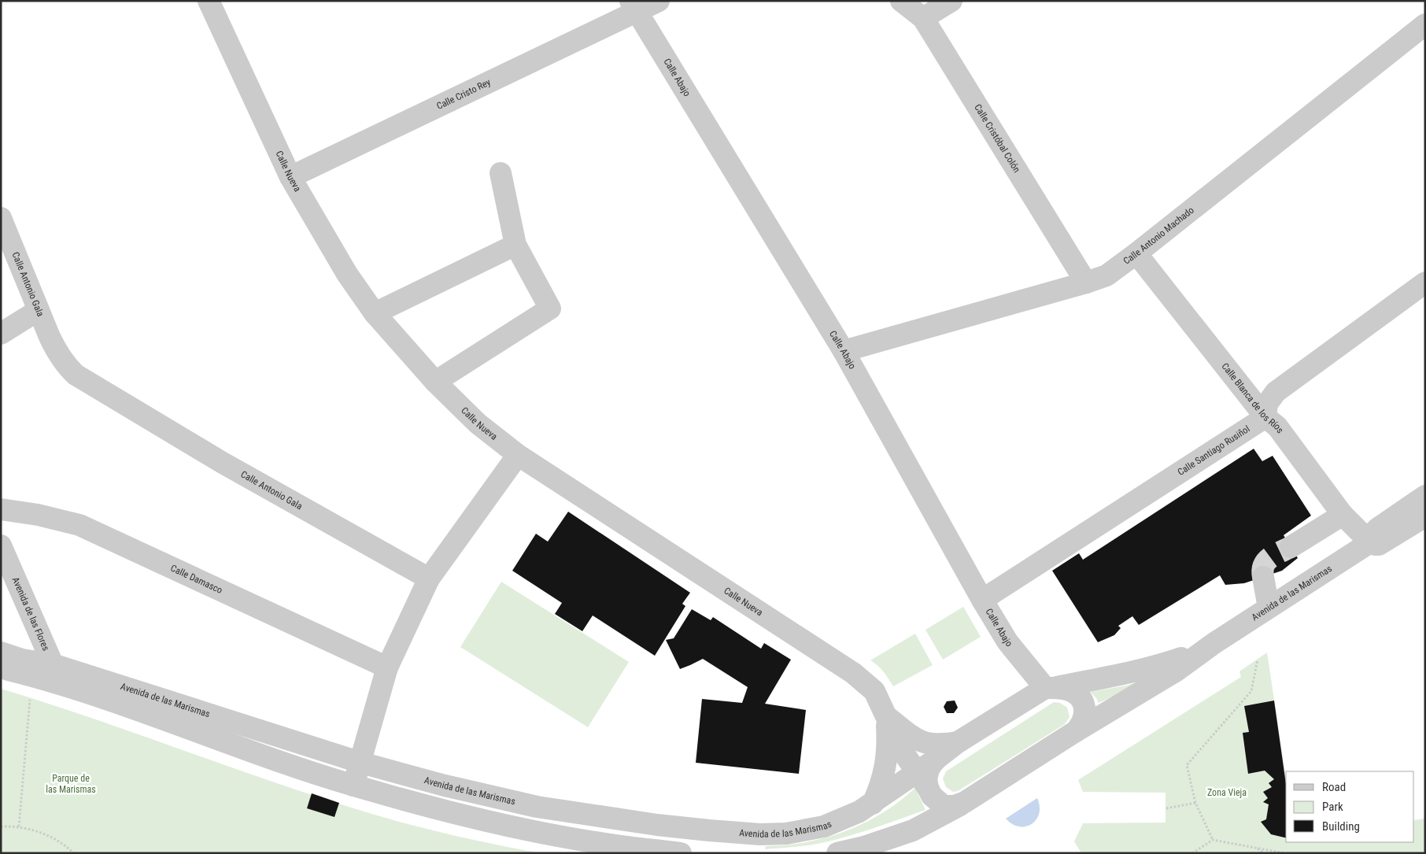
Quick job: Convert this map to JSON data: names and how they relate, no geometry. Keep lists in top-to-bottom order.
{
  "streets": {
    "street": [
      "Calle Abajo",
      "Calle Cristo Rey",
      "Calle Cristóbal Colón",
      "Calle Nueva",
      "Calle Antonio Machado",
      "Calle Antonio Gala",
      "Calle Blanca de los Ríos",
      "Calle Santiago Rusiñol",
      "Calle Damasco",
      "Avenida de las Marismas",
      "Avenida de las Flores"
    ]
  },
  "crossings": [
    ["Calle Abajo", "Calle Cristo Rey"],
    ["Calle Abajo", "Calle Antonio Machado"],
    ["Calle Abajo", "Calle Santiago Rusiñol"],
    ["Calle Abajo", "Avenida de las Marismas"],
    ["Calle Cristo Rey", "Calle Nueva"],
    ["Calle Cristóbal Colón", "Calle Antonio Machado"],
    ["Calle Nueva", "Avenida de las Marismas"],
    ["Calle Antonio Machado", "Calle Blanca de los Ríos"],
    ["Calle Blanca de los Ríos", "Calle Santiago Rusiñol"],
    ["Calle Blanca de los Ríos", "Avenida de las Marismas"],
    ["Avenida de las Marismas", "Avenida de las Flores"]
  ],
  "parks": ["Parque de las Marismas", "Zona Vieja"],
  "legend": ["Road", "Park", "Building"]
}
